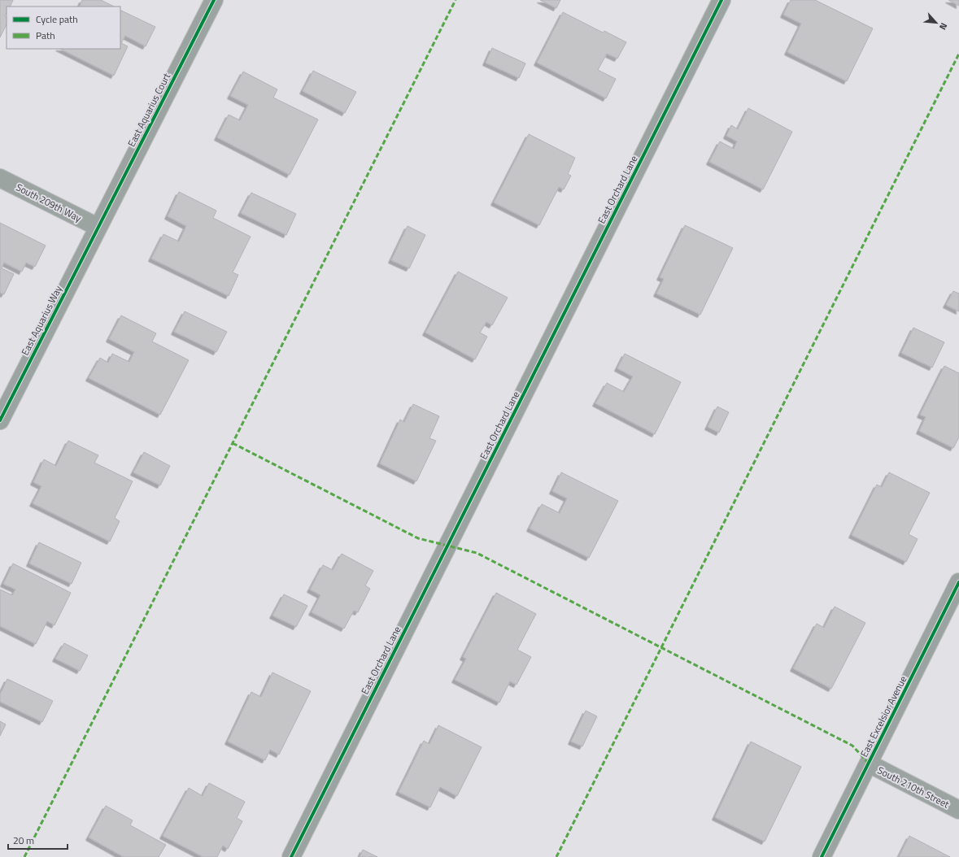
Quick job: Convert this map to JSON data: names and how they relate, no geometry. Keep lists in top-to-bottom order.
{
  "streets": {
    "street": [
      "East Aquarius Court",
      "East Orchard Lane",
      "South 209th Way",
      "East Aquarius Way",
      "East Excelsior Avenue",
      "South 210th Street"
    ]
  },
  "crossings": [
    ["East Aquarius Court", "South 209th Way"],
    ["East Aquarius Court", "East Aquarius Way"],
    ["South 209th Way", "East Aquarius Way"],
    ["East Excelsior Avenue", "South 210th Street"]
  ],
  "legend": ["Cycle path", "Path"],
  "scale_bar": "20 m",
  "north": "bottom right"
}
